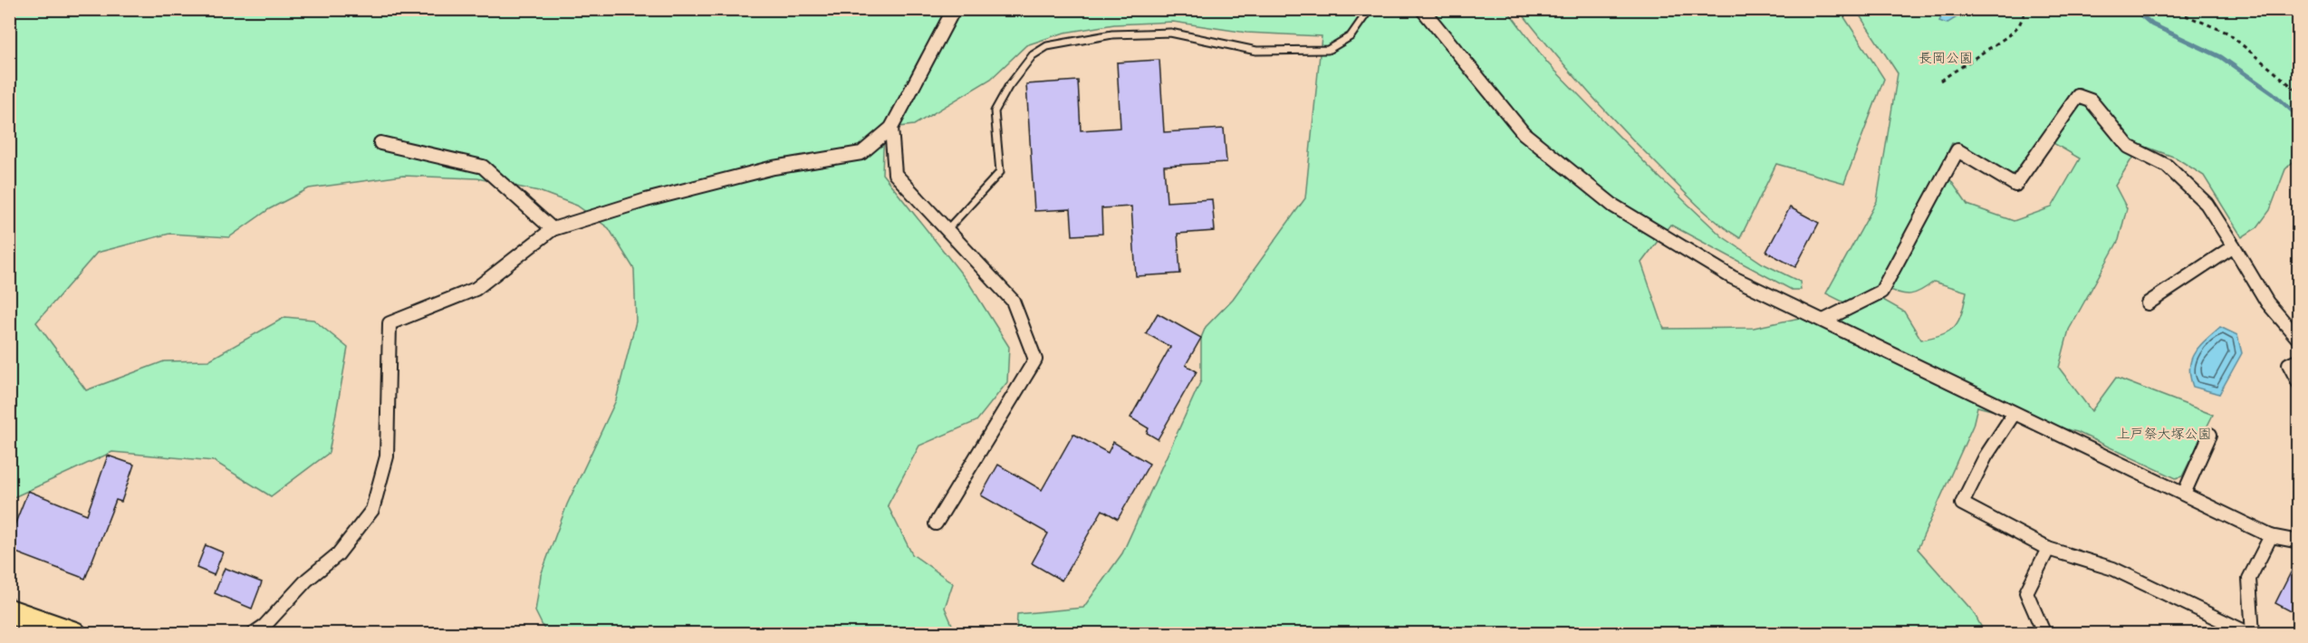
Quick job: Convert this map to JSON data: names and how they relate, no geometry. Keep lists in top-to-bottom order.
{
  "parks": ["長岡公園", "上戸祭大塚公園"]
}
